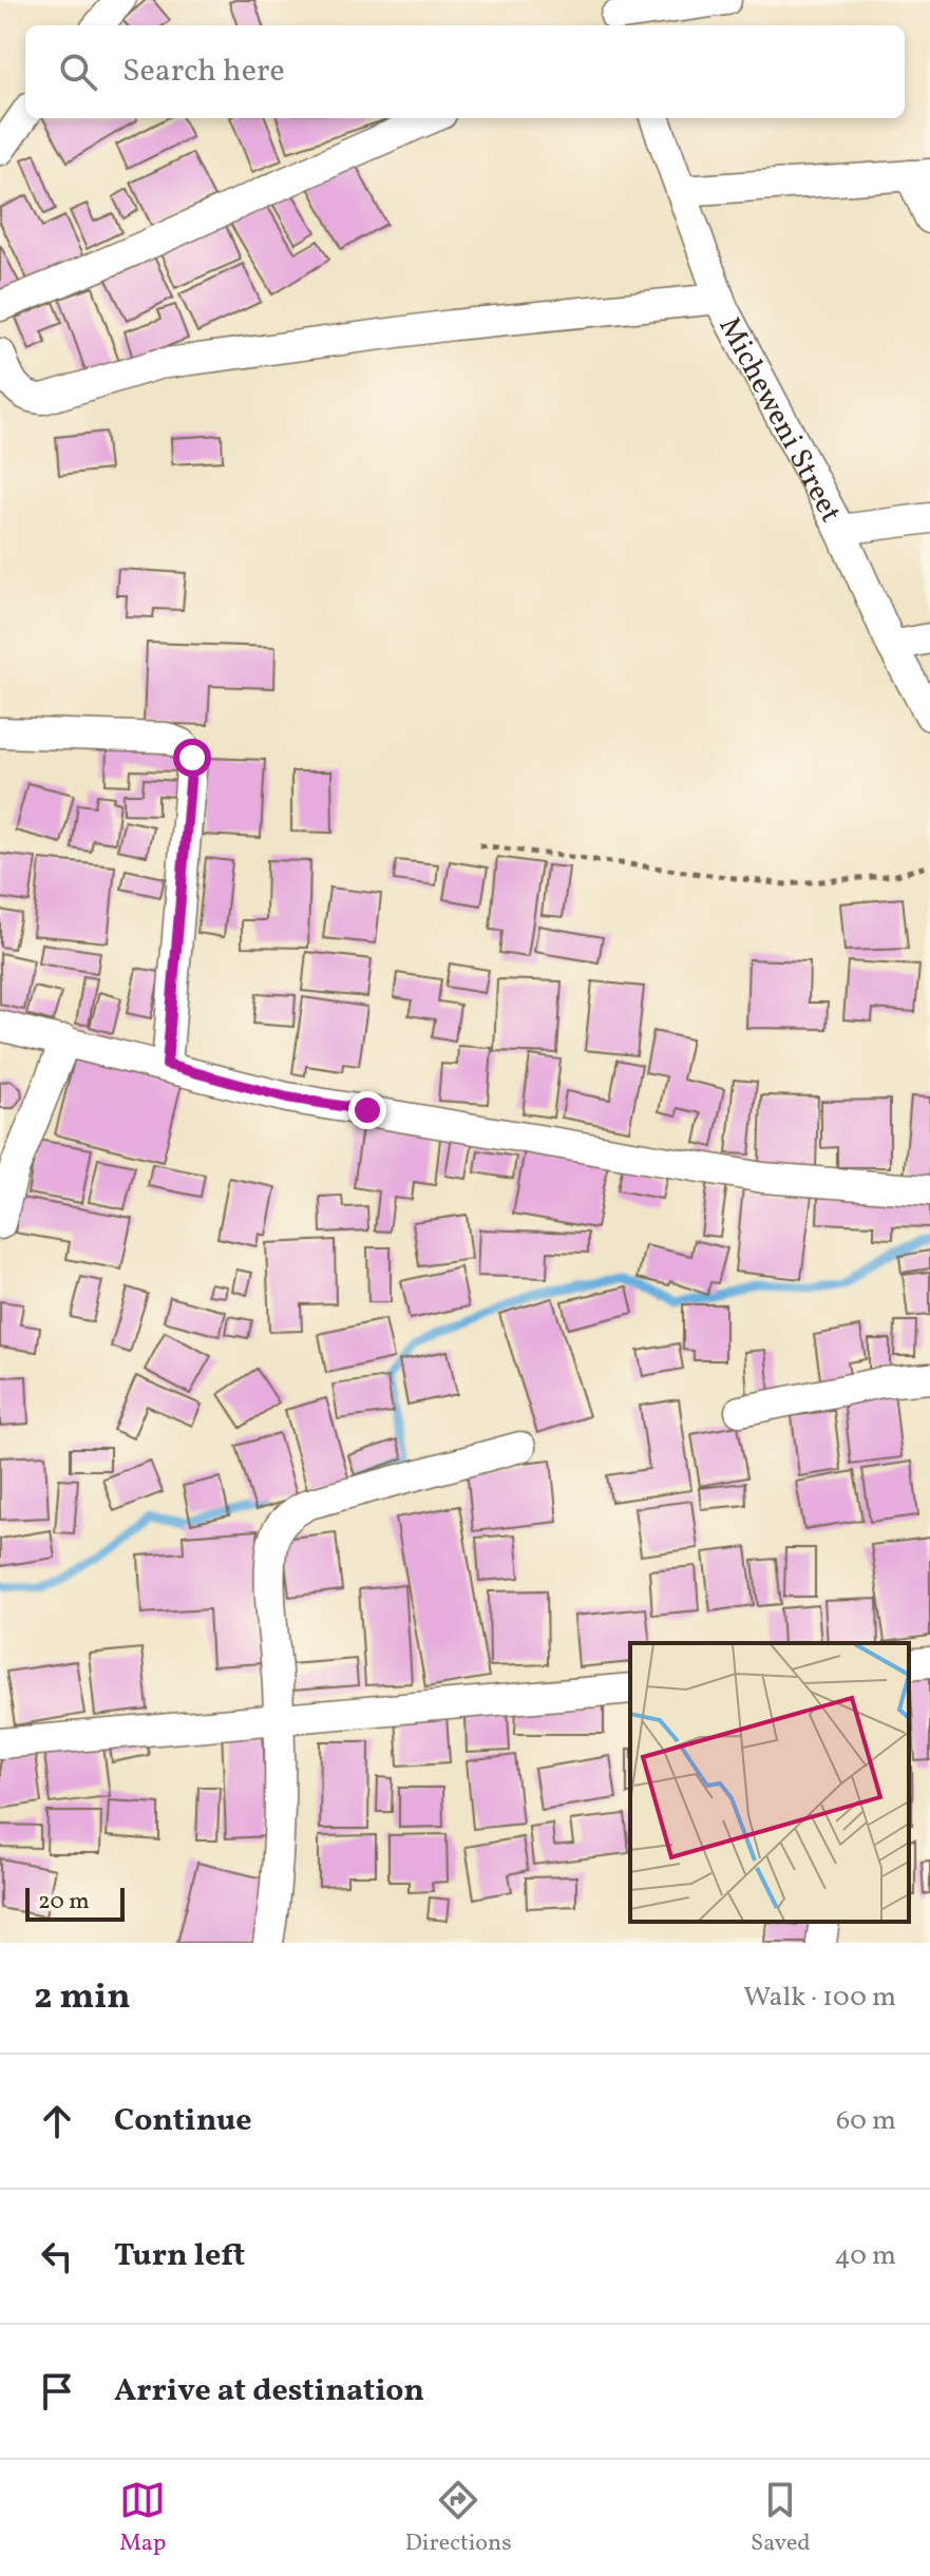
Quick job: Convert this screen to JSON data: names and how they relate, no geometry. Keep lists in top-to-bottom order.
{
  "streets": {
    "street": ["Micheweni Street"]
  },
  "scale_bar": "20 m",
  "page": {
    "search": "Search here",
    "scale": "20 m",
    "heading": ["2 min", "Walk · 100 m"],
    "list": [
      ["Continue", "60 m"],
      ["Turn left", "40 m"],
      "Arrive at destination"
    ],
    "nav": ["Map", "Directions", "Saved"]
  }
}
